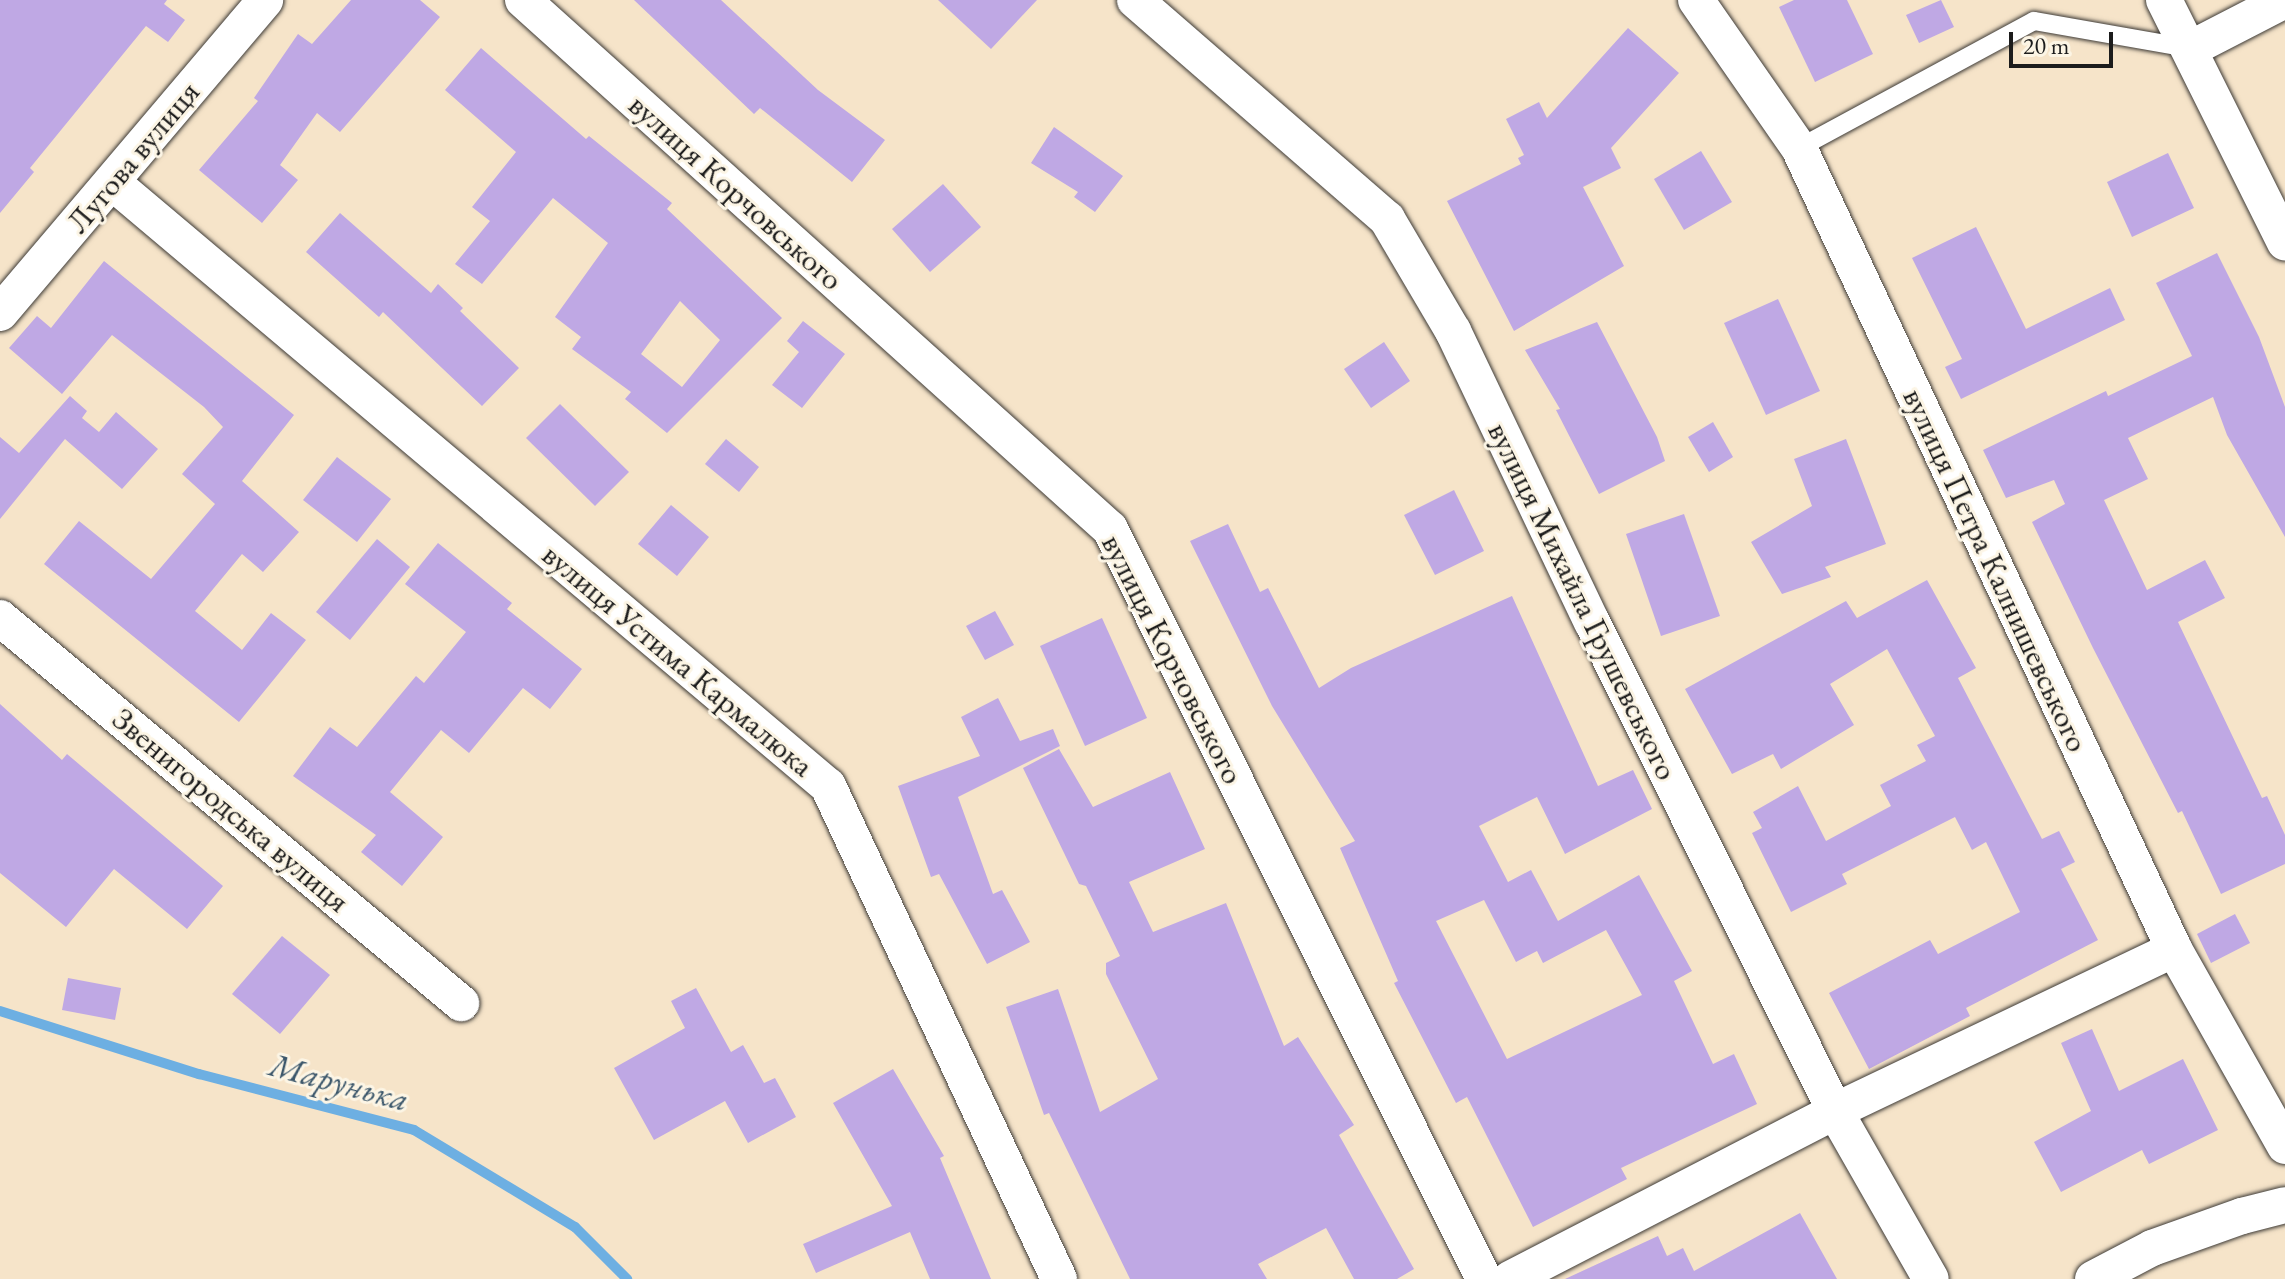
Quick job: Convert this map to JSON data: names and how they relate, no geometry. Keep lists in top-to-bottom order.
{
  "streets": {
    "street": [
      "Лугова вулиця",
      "вулиця Корчовського",
      "вулиця Петра Калнишевського",
      "вулиця Михайла Грушевського",
      "вулиця Устима Кармалюка",
      "Звенигородська вулиця"
    ]
  },
  "crossings": [
    ["Лугова вулиця", "вулиця Устима Кармалюка"]
  ],
  "water": ["Марунька"],
  "scale_bar": "20 m"
}
